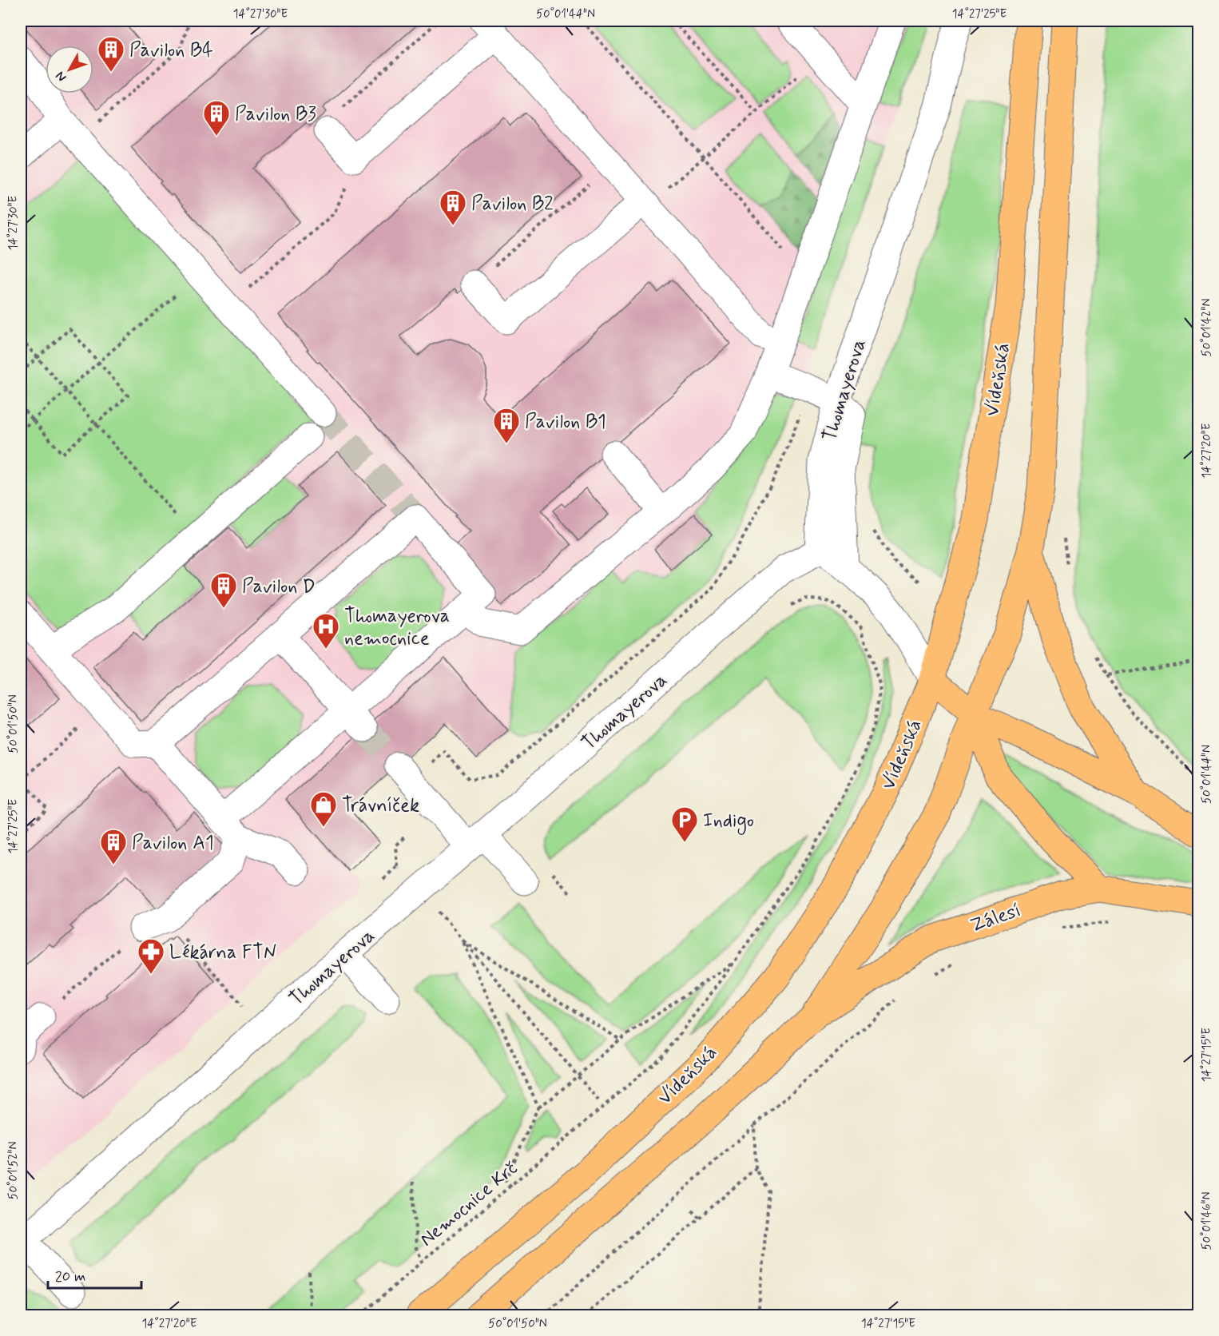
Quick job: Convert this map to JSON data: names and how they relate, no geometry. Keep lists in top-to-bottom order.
{
  "streets": {
    "main road": ["Vídeňská", "Zálesí"],
    "street": ["Thomayerova"],
    "path": ["Nemocnice Krč"]
  },
  "places": {
    "building": [
      "Pavilon B4",
      "Pavilon B3",
      "Pavilon B2",
      "Pavilon B1",
      "Pavilon D",
      "Pavilon A1"
    ],
    "hospital": ["Thomayerova nemocnice"],
    "shop": ["Trávníček"],
    "parking": ["Indigo"],
    "pharmacy": ["Lékárna FTN"]
  },
  "scale_bar": "20 m",
  "north": "bottom left",
  "coordinates": [
    "14°27'30\"E",
    "50°01'44\"N",
    "14°27'25\"E",
    "50°01'42\"N",
    "14°27'20\"E",
    "50°01'50\"N",
    "14°27'15\"E",
    "50°01'52\"N",
    "50°01'46\"N"
  ]
}
